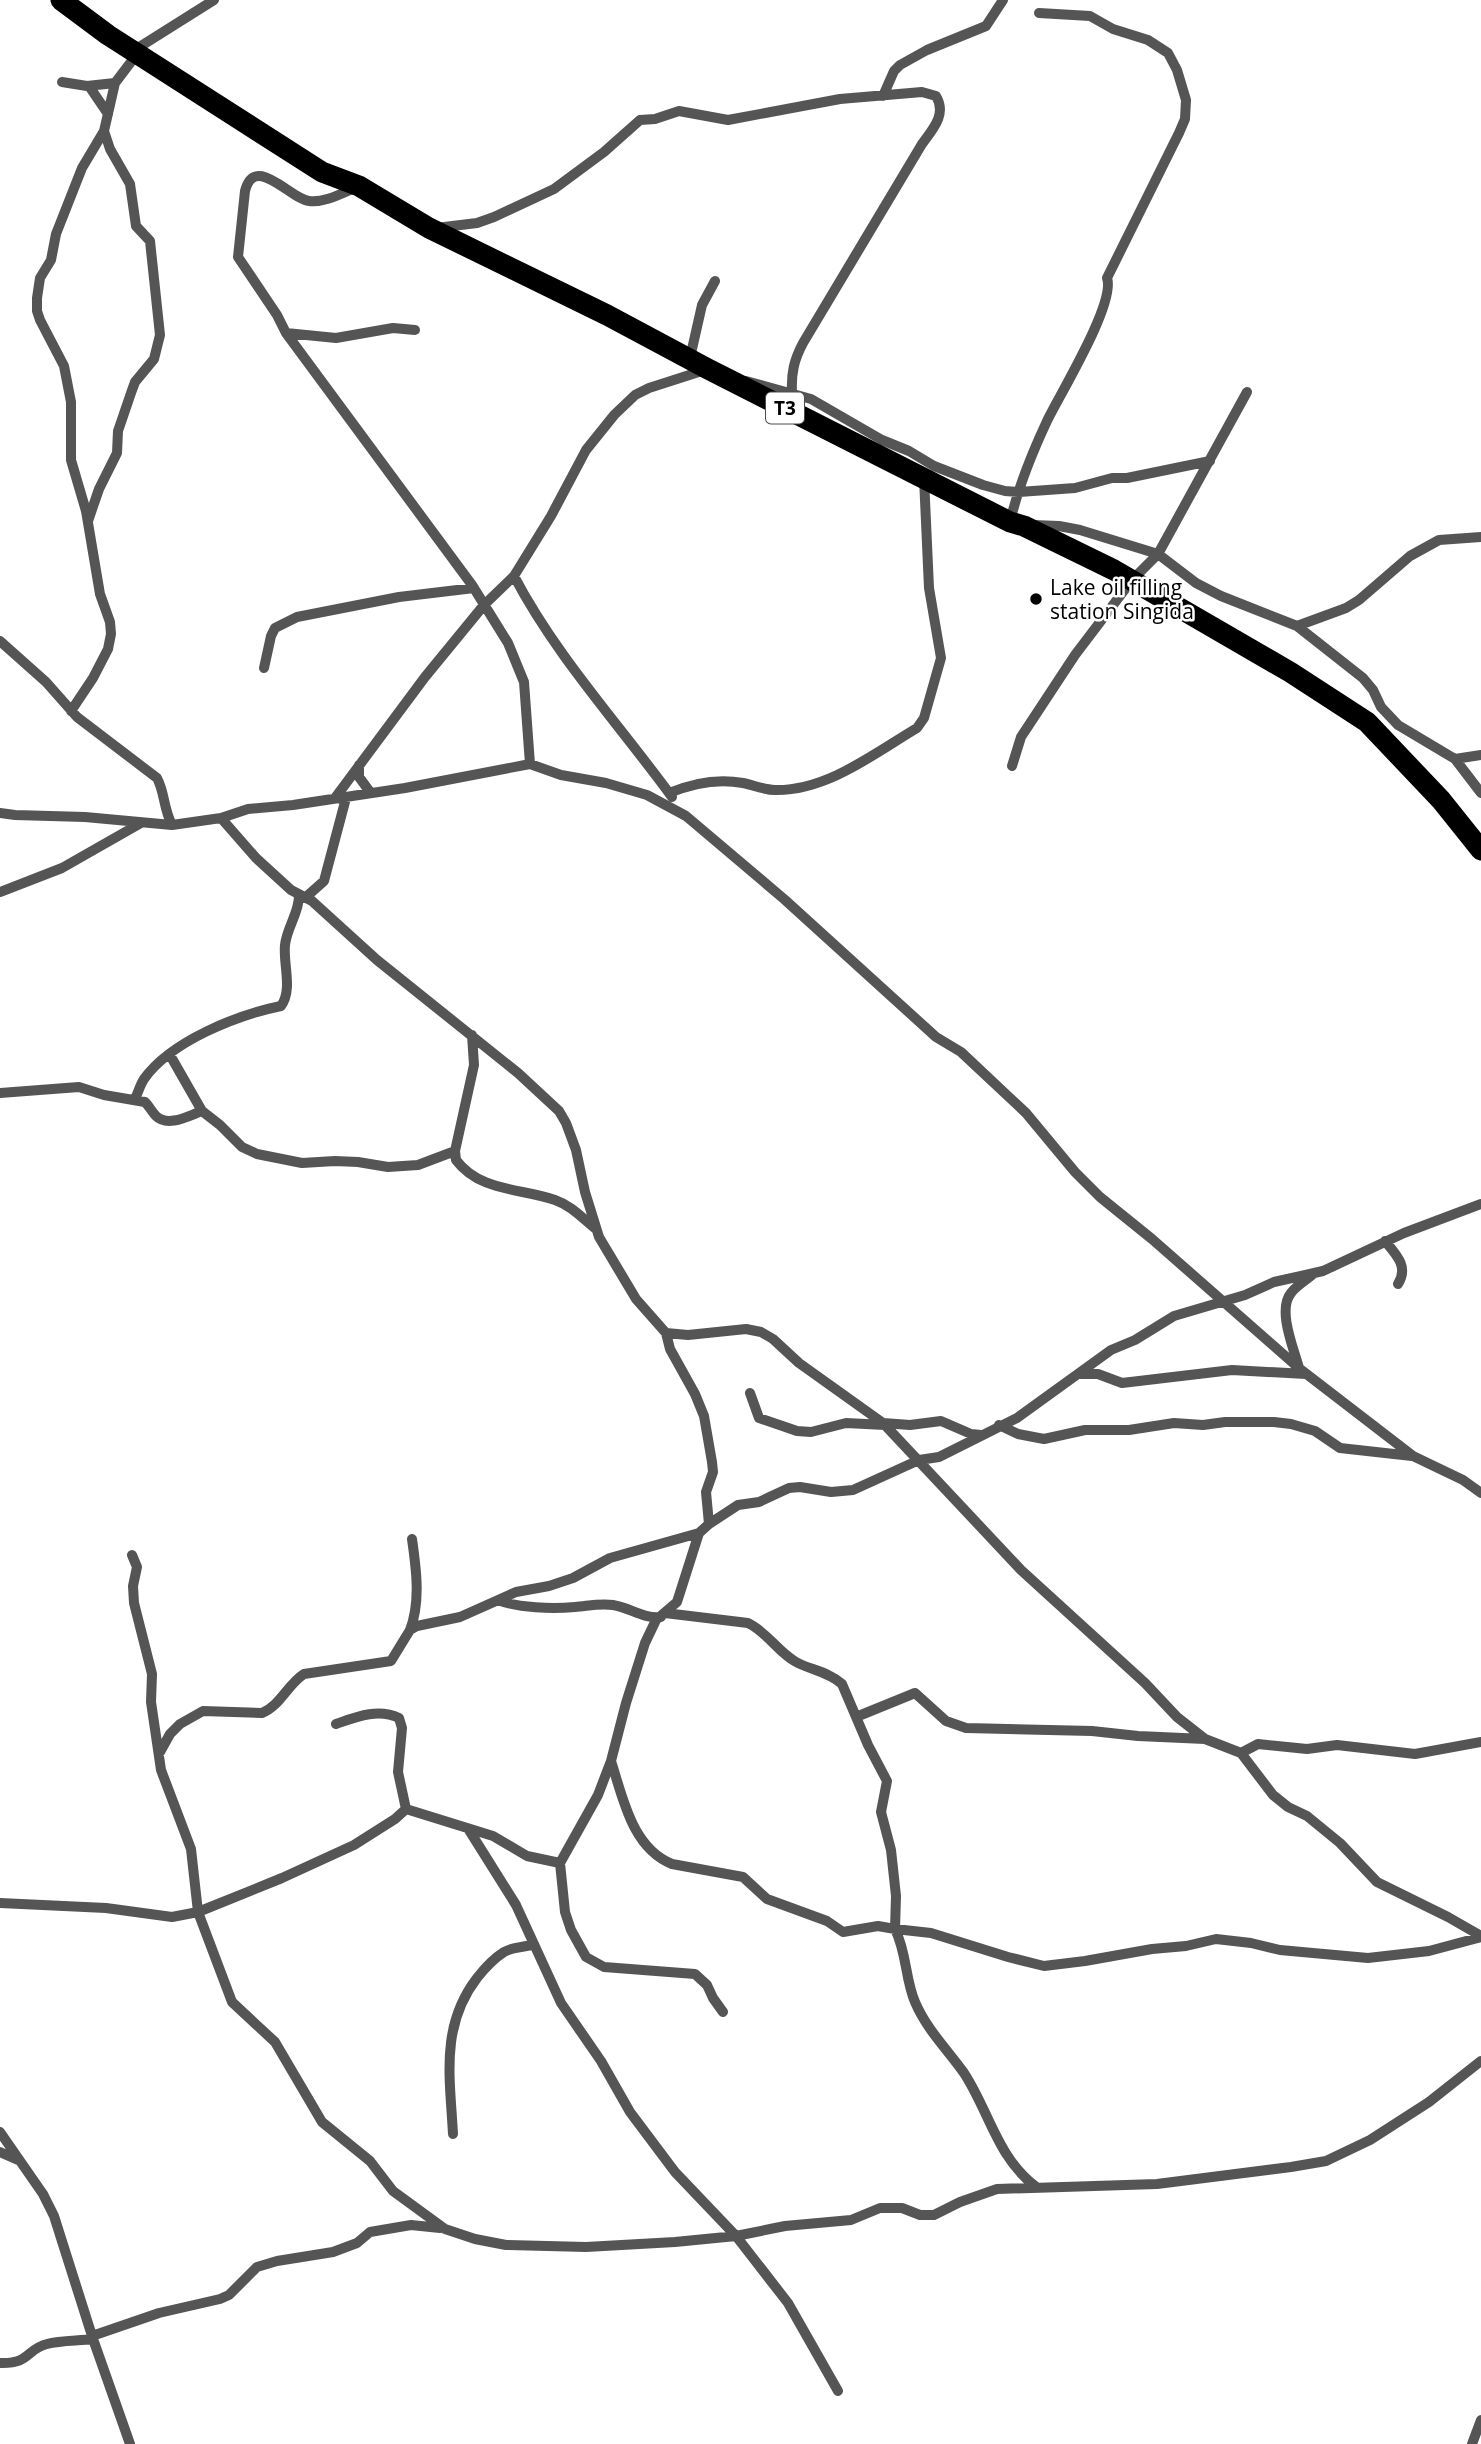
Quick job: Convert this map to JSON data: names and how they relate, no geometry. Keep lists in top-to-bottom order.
{
  "streets": {
    "highway": ["T3"]
  },
  "places": ["Lake oil filling station Singida"]
}
